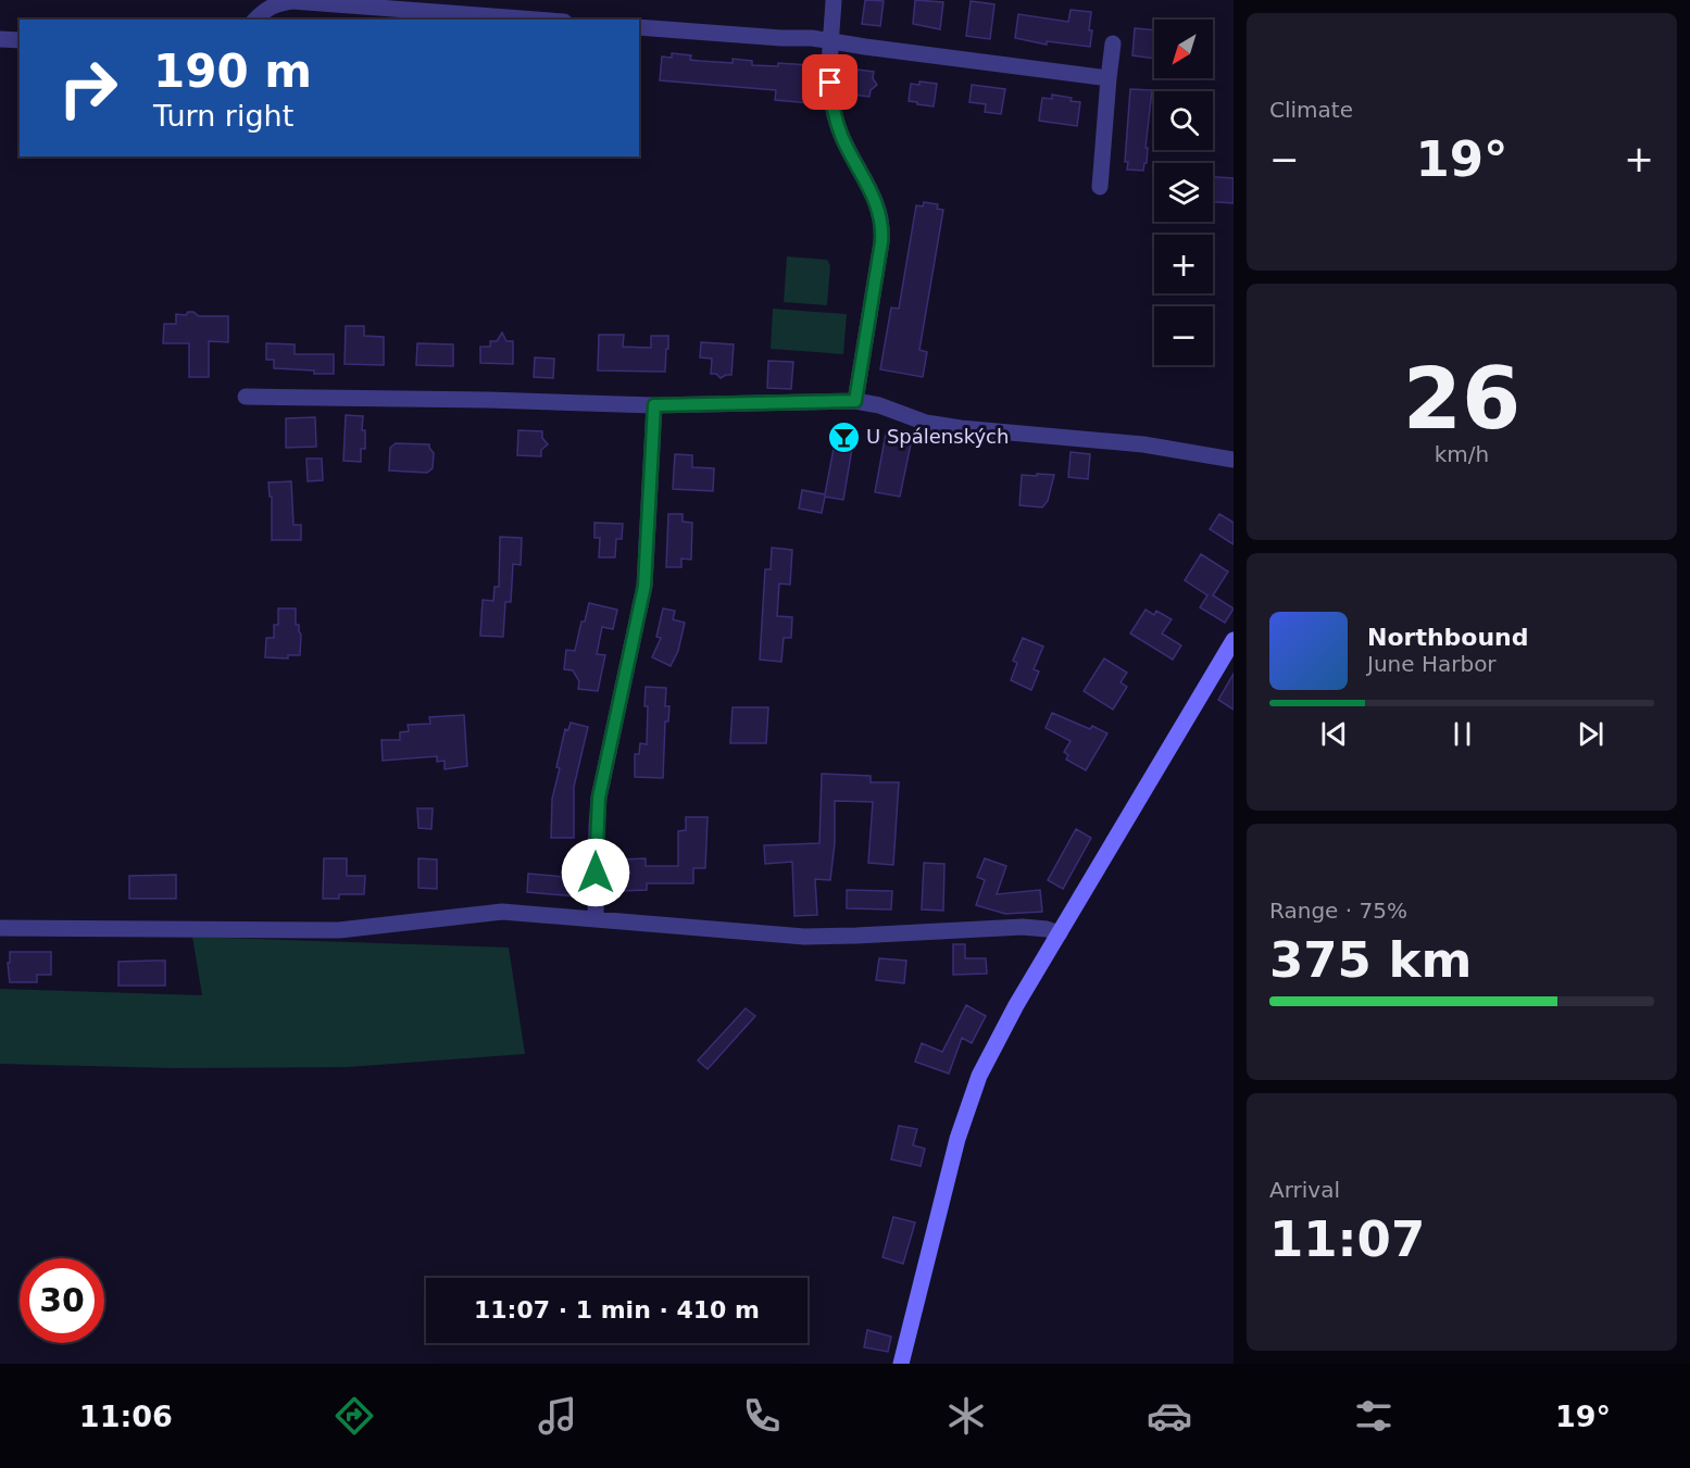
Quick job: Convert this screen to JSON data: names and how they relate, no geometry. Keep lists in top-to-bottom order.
{
  "places": {
    "bar": ["U Spálenských"]
  },
  "north": "bottom left",
  "page": {
    "tile": [
      "Climate",
      ["26", "km/h"],
      ["Range · 75%", "375 km"],
      ["Arrival", "11:07"]
    ],
    "map_buttons": ["+", "−"],
    "turn": ["190 m", "Turn right"],
    "heat": ["−", "19°", "+"],
    "song": ["Northbound", "June Harbor"],
    "limit": "30",
    "trip": "11:07 · 1 min · 410 m",
    "tabs": ["11:06", "19°"]
  }
}
